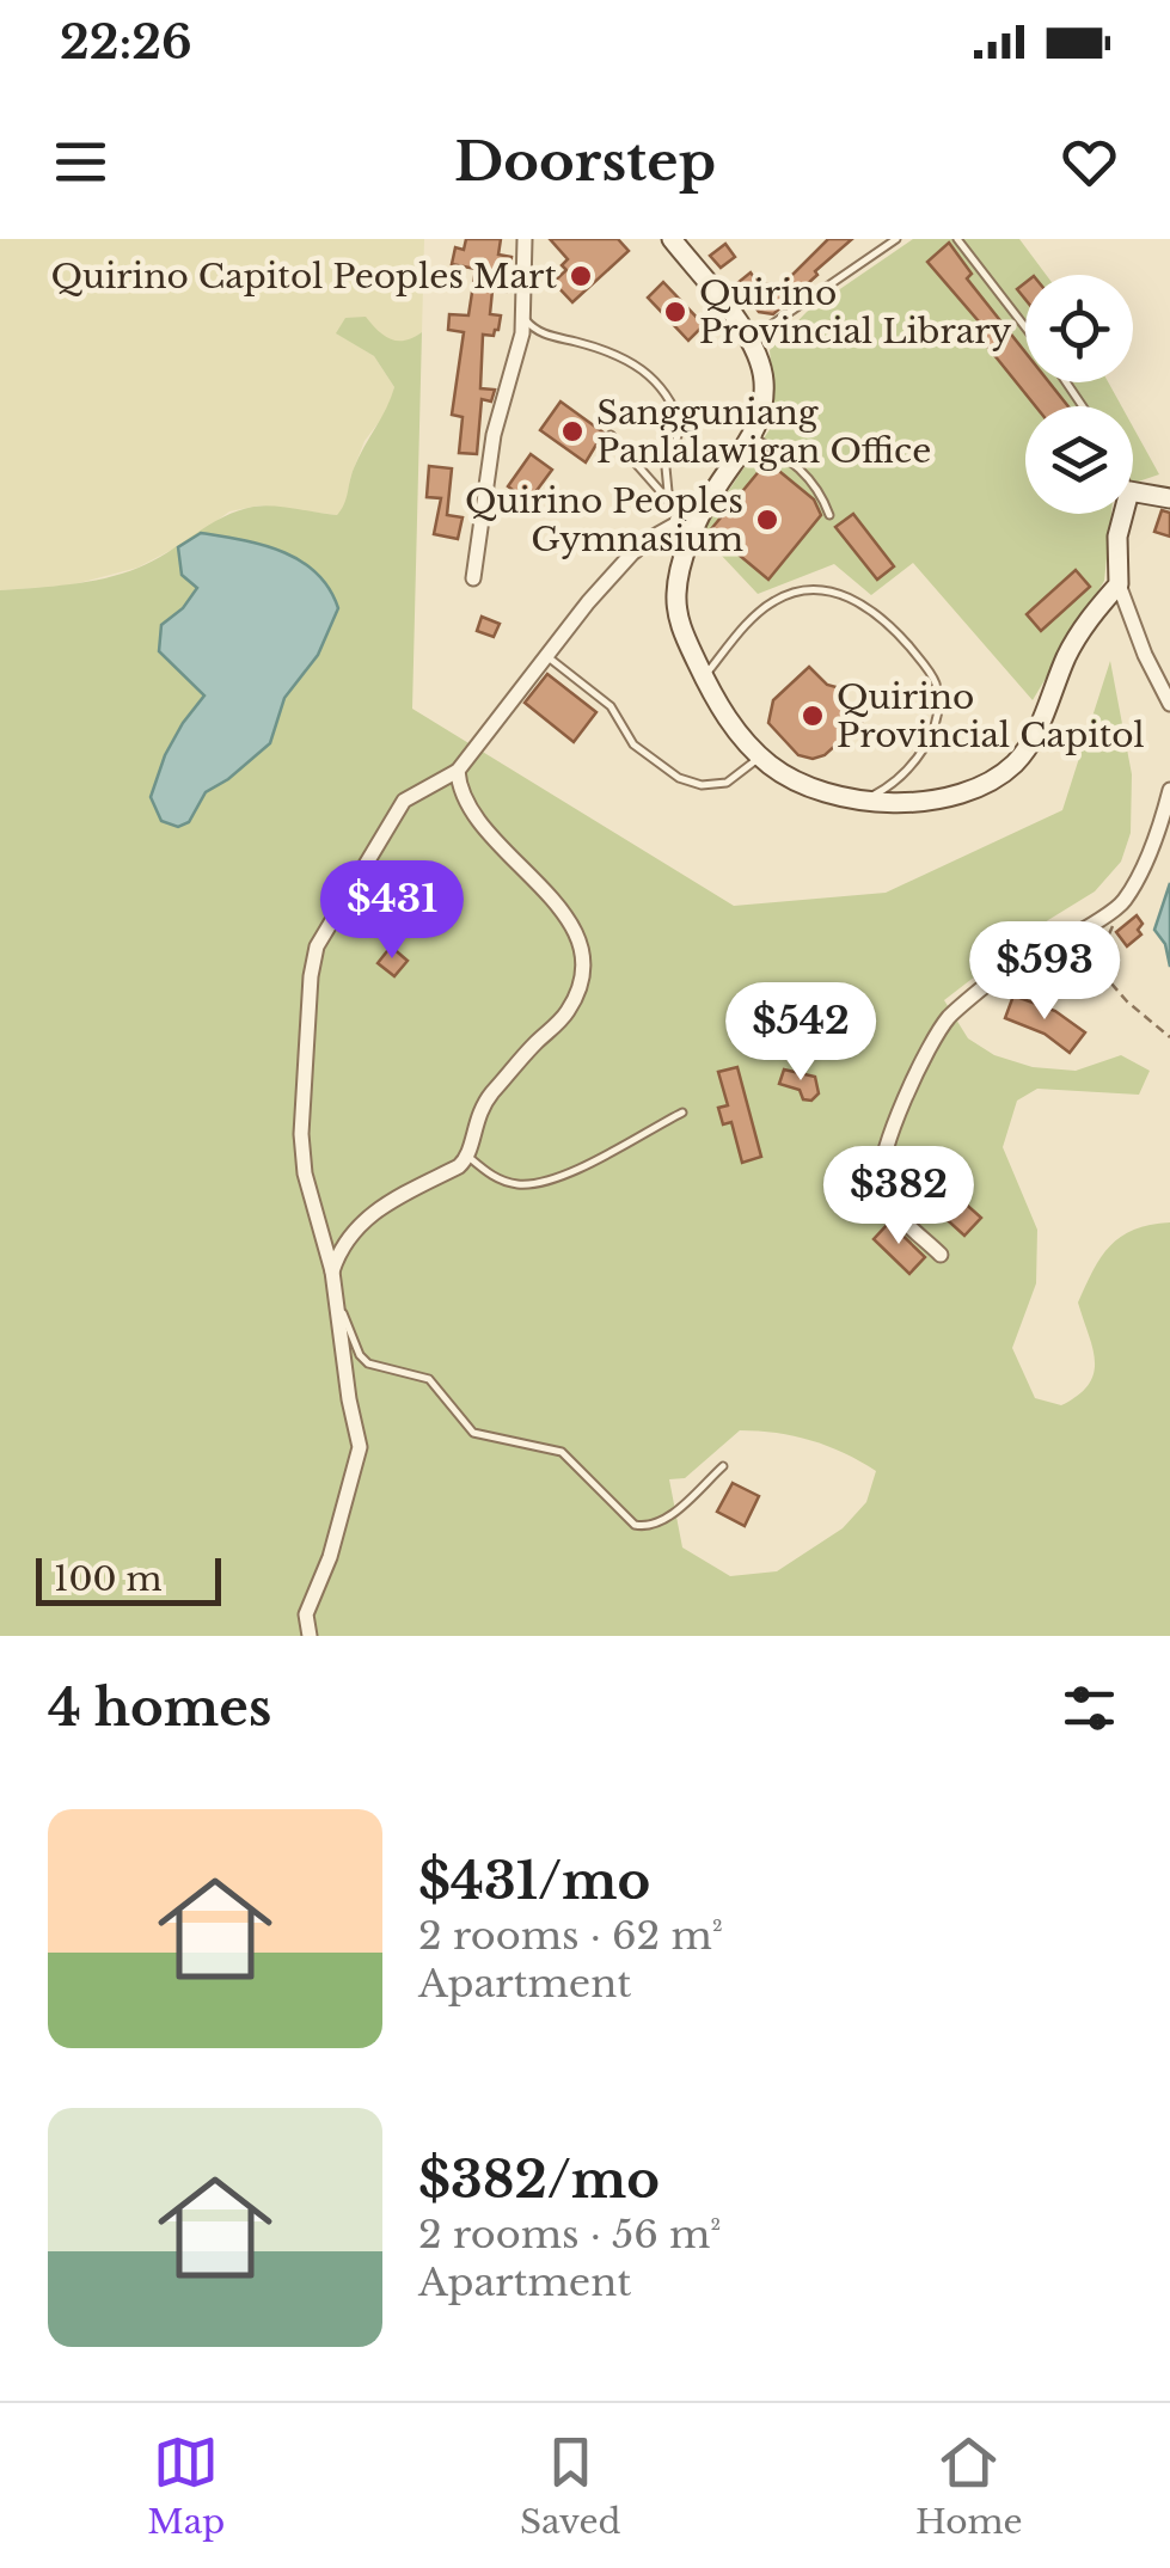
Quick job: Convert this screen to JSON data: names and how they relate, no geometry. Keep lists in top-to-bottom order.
{
  "places": [
    "Quirino Capitol Peoples Mart",
    "Quirino Provincial Library",
    "Sangguniang Panlalawigan Office",
    "Quirino Peoples Gymnasium",
    "Quirino Provincial Capitol"
  ],
  "scale_bar": "100 m",
  "page": {
    "status": "22:26",
    "header": "Doorstep",
    "price": [
      "$431",
      "$593",
      "$542",
      "$382"
    ],
    "scale": "100 m",
    "heading": "4 homes",
    "list": [
      {
        "name": "$431/mo",
        "note": "2 rooms · 62 m² · Apartment"
      },
      {
        "name": "$382/mo",
        "note": "2 rooms · 56 m² · Apartment"
      }
    ],
    "tabs": ["Map", "Saved", "Home"]
  }
}
